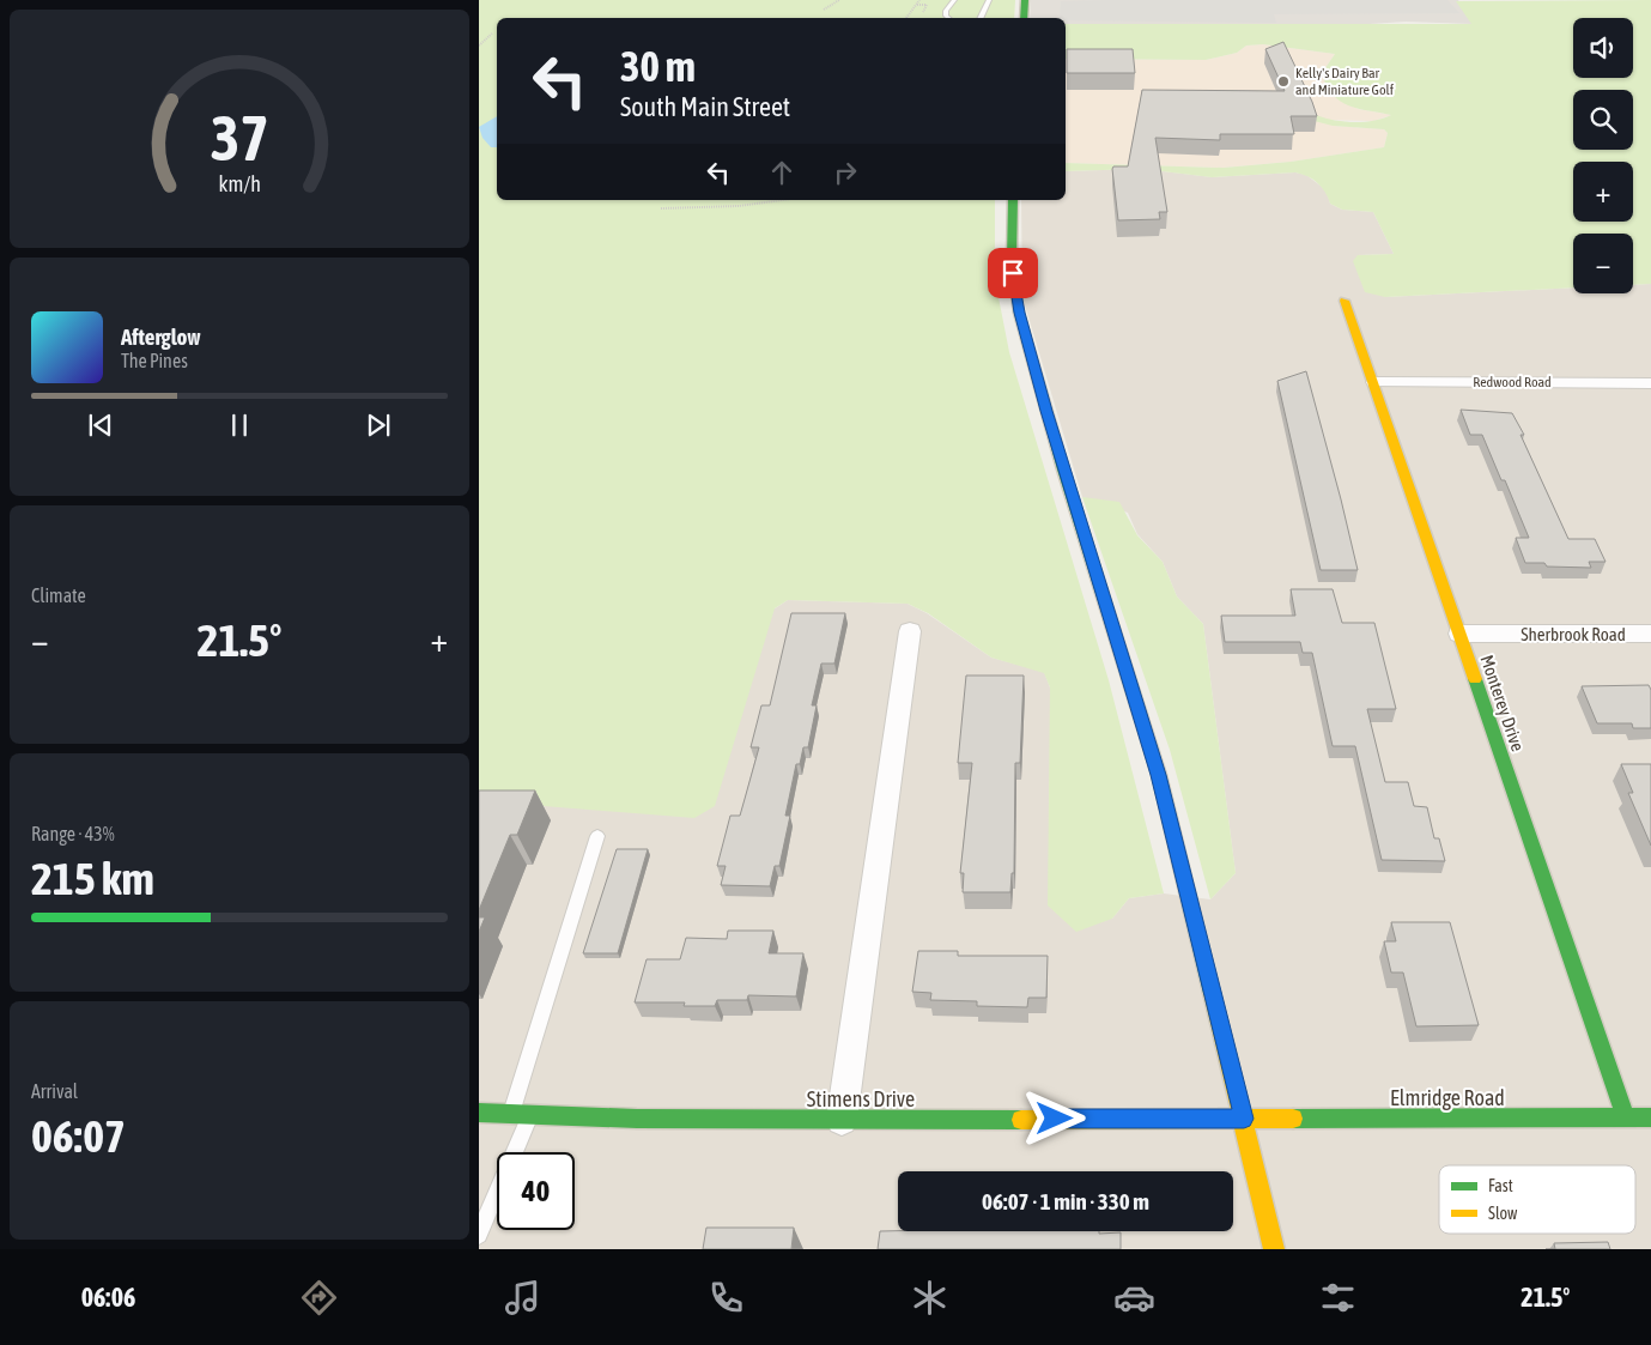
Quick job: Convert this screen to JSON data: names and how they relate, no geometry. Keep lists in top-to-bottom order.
{
  "streets": {
    "street": [
      "Redwood Road",
      "Sherbrook Road",
      "Monterey Drive",
      "Elmridge Road",
      "Stimens Drive"
    ]
  },
  "crossings": [
    ["Redwood Road", "Monterey Drive"],
    ["Sherbrook Road", "Monterey Drive"],
    ["Monterey Drive", "Elmridge Road"],
    ["Elmridge Road", "Stimens Drive"]
  ],
  "places": ["Kelly's Dairy Bar and Miniature Golf"],
  "legend": ["Fast", "Slow"],
  "page": {
    "map_buttons": ["+", "−"],
    "turn": ["30 m", "South Main Street"],
    "song": ["Afterglow", "The Pines"],
    "tile": [
      "Climate",
      ["Range · 43%", "215 km"],
      ["Arrival", "06:07"]
    ],
    "heat": ["−", "21.5°", "+"],
    "limit": "40",
    "trip": "06:07 · 1 min · 330 m",
    "tabs": ["06:06", "21.5°"],
    "gauge": ["37", "km/h"]
  }
}
